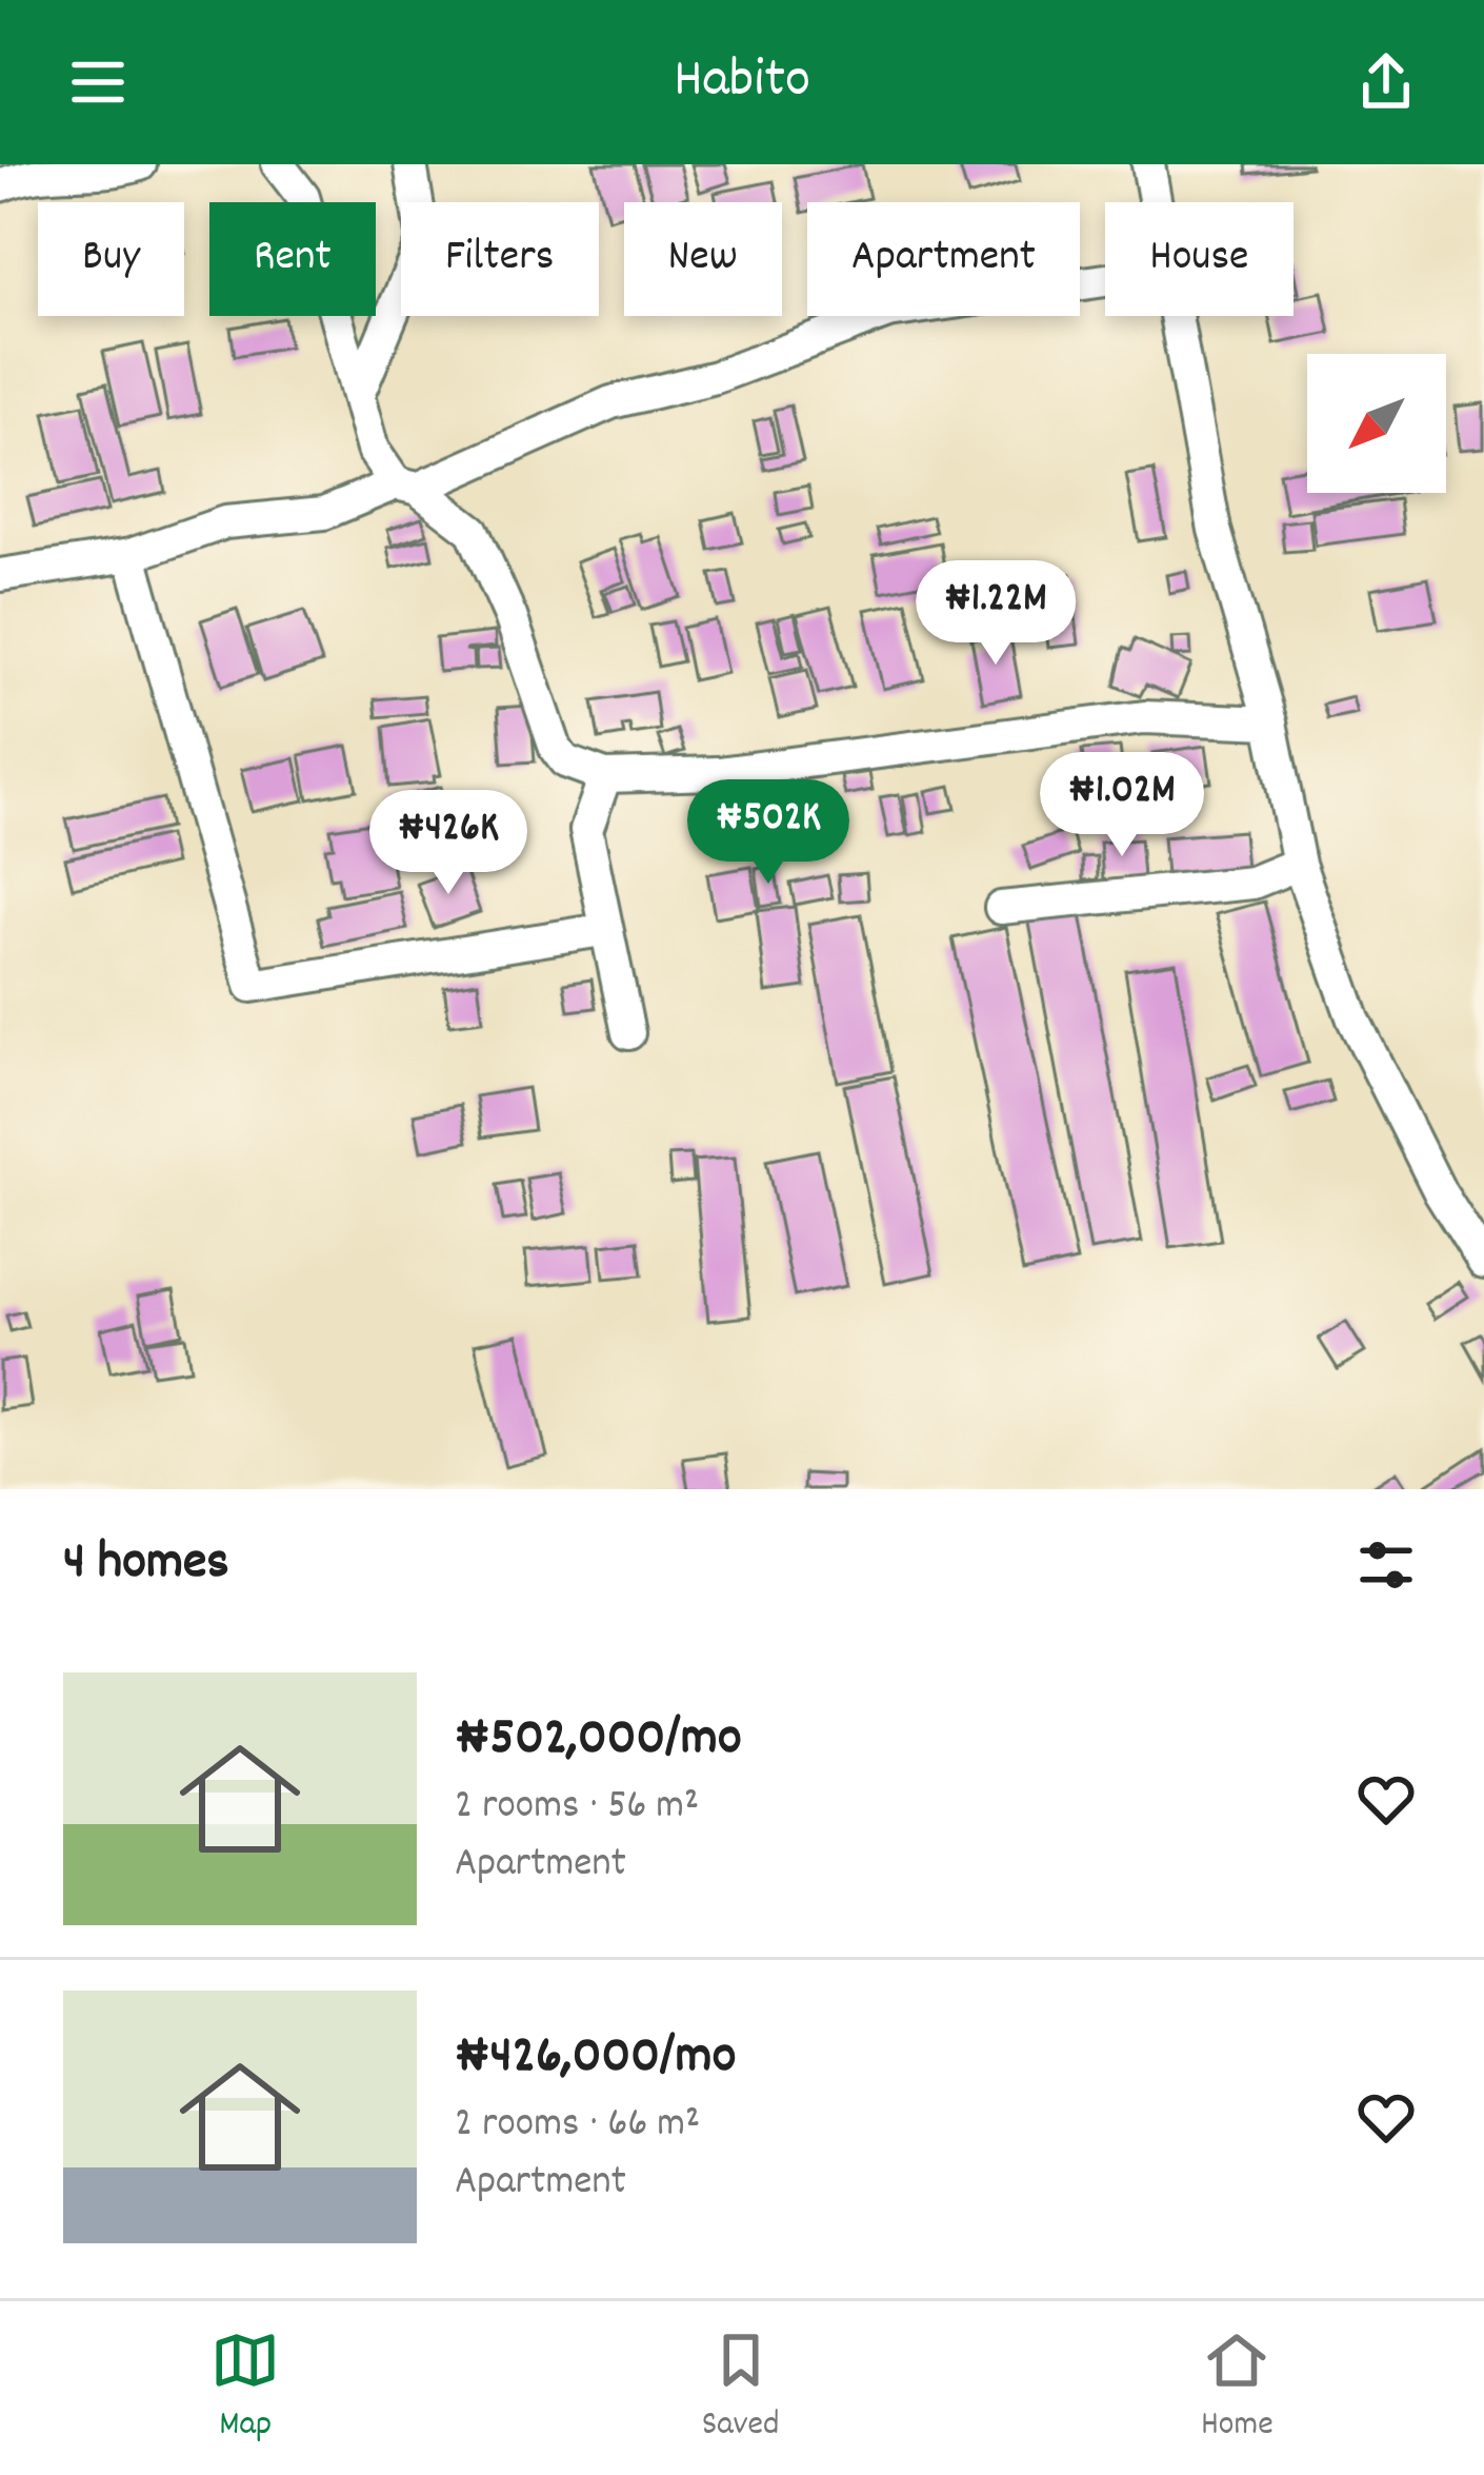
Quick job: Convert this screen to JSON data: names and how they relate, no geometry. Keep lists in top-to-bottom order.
{
  "north": "bottom left",
  "page": {
    "header": "Habito",
    "chip": [
      "Buy",
      "Rent",
      "Filters",
      "New",
      "Apartment",
      "House"
    ],
    "price": [
      "₦1.22M",
      "₦1.02M",
      "₦502K",
      "₦426K"
    ],
    "heading": "4 homes",
    "list": [
      {
        "name": "₦502,000/mo",
        "note": "2 rooms · 56 m² · Apartment"
      },
      {
        "name": "₦426,000/mo",
        "note": "2 rooms · 66 m² · Apartment"
      }
    ],
    "tabs": ["Map", "Saved", "Home"]
  }
}
